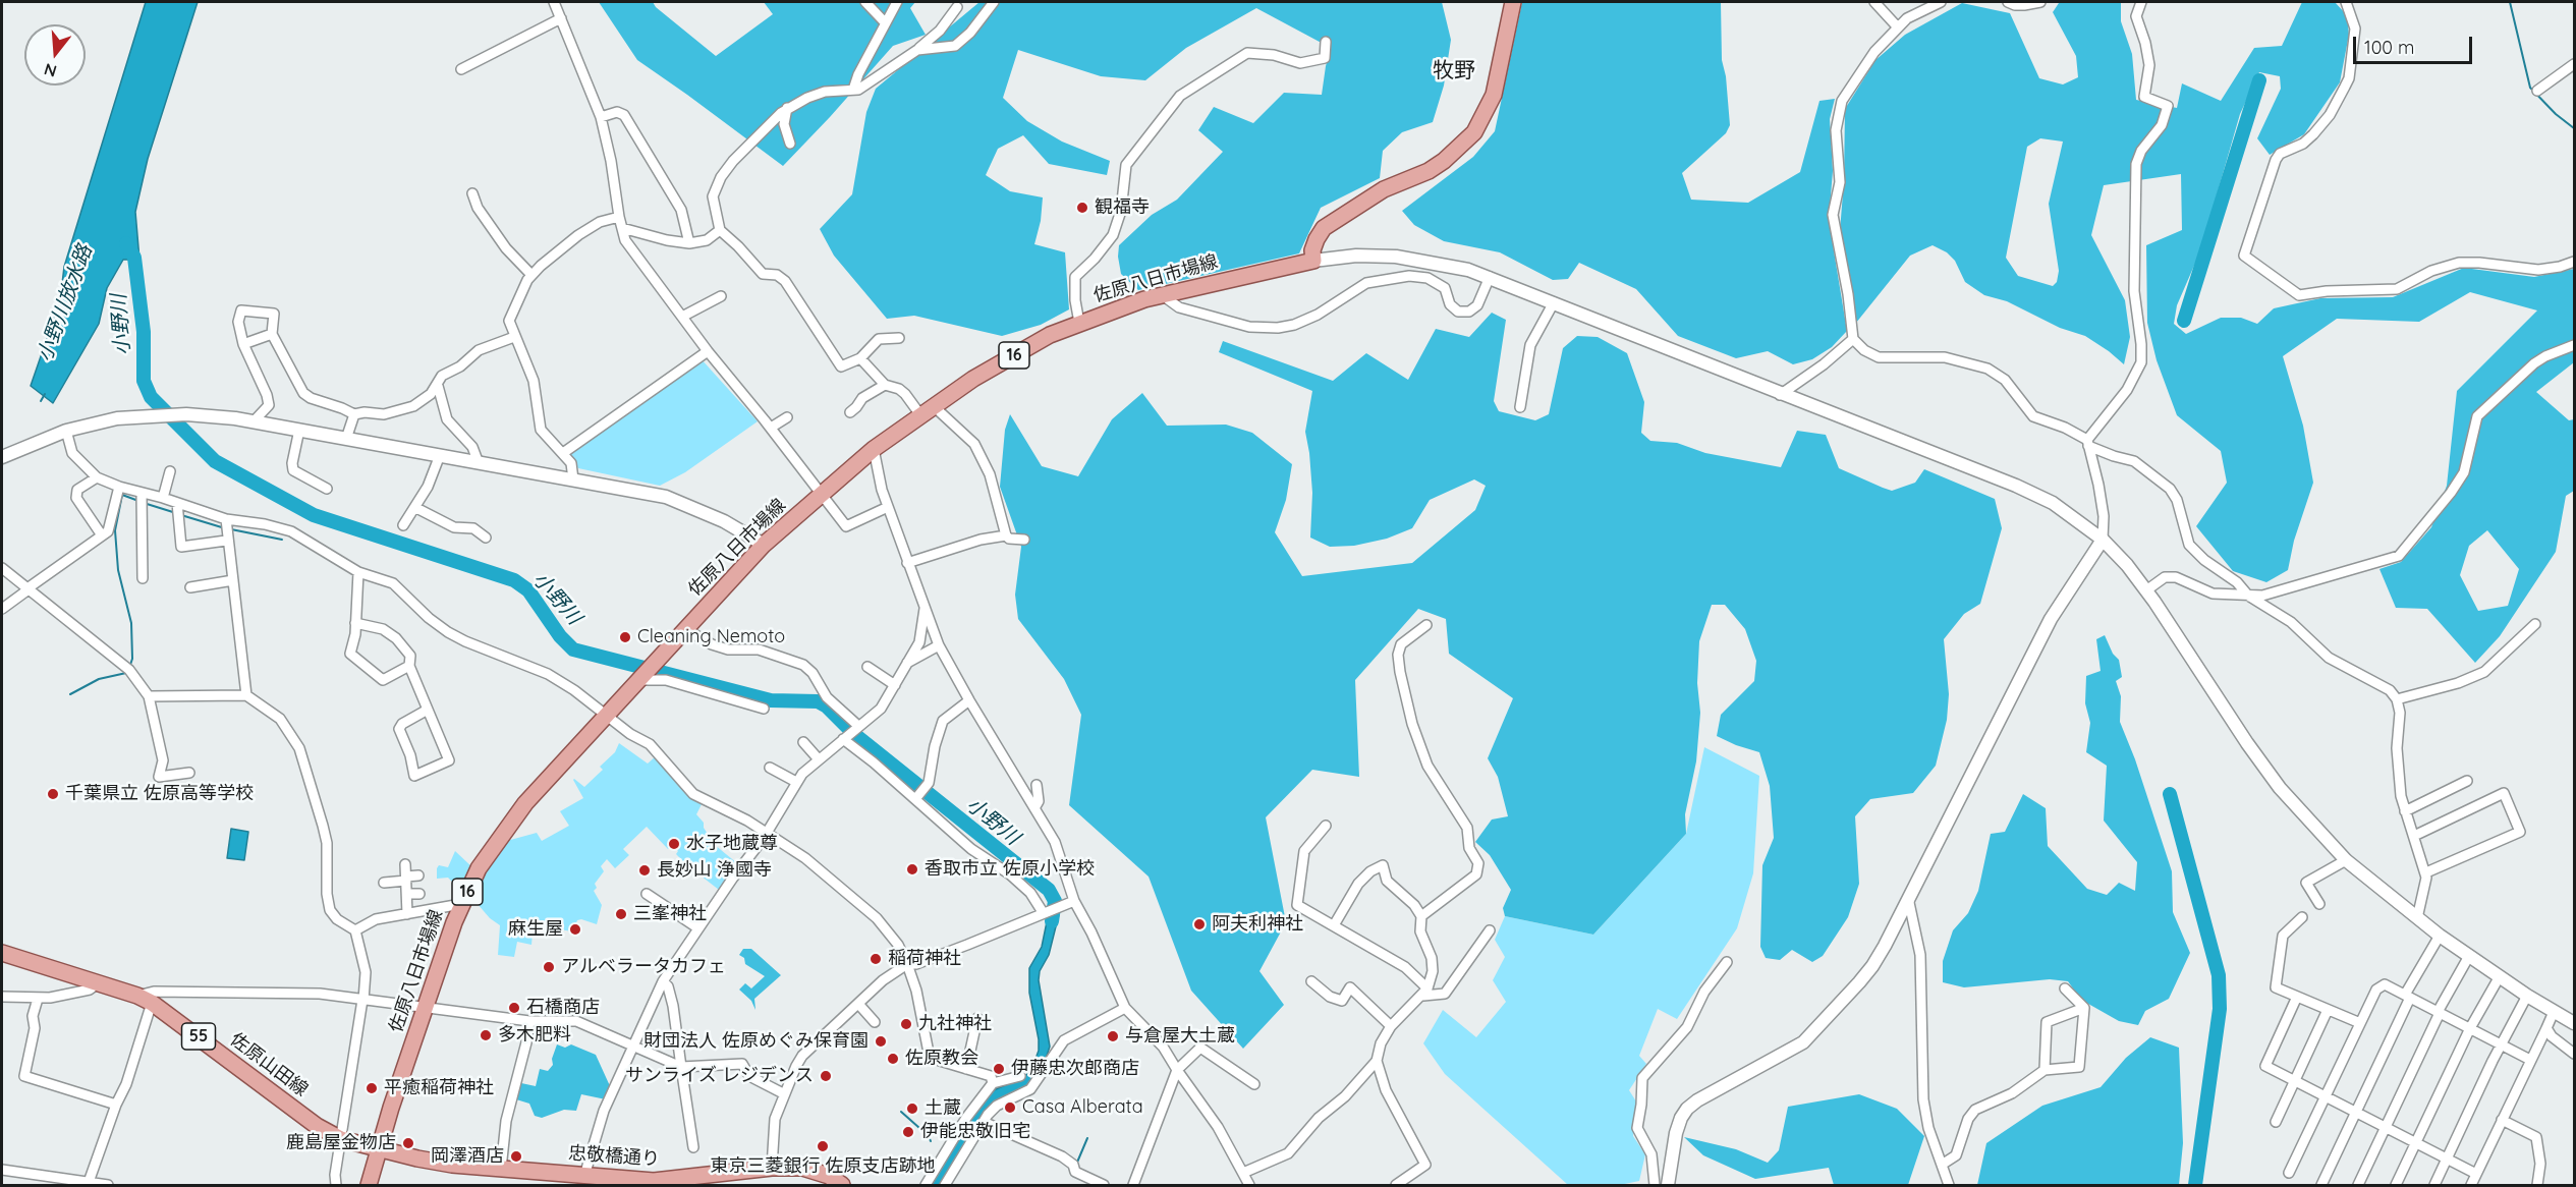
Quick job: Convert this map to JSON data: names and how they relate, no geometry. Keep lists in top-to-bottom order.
{
  "streets": {
    "main road": [
      "佐原八日市場線",
      "16",
      "55",
      "佐原山田線",
      "忠敬橋通り"
    ]
  },
  "crossings": [
    ["佐原八日市場線", "佐原山田線"],
    ["佐原八日市場線", "忠敬橋通り"],
    ["佐原山田線", "忠敬橋通り"]
  ],
  "districts": ["牧野"],
  "water": ["小野川放水路", "小野川"],
  "places": [
    "観福寺",
    "Cleaning Nemoto",
    "千葉県立 佐原高等学校",
    "水子地蔵尊",
    "香取市立 佐原小学校",
    "長妙山 浄國寺",
    "三峯神社",
    "阿夫利神社",
    "麻生屋",
    "稲荷神社",
    "アルベラータカフェ",
    "石橋商店",
    "九社神社",
    "多木肥料",
    "与倉屋大土蔵",
    "財団法人 佐原めぐみ保育園",
    "佐原教会",
    "伊藤忠次郎商店",
    "サンライズ レジデンス",
    "平癒稲荷神社",
    "Casa Alberata",
    "土蔵",
    "伊能忠敬旧宅",
    "鹿島屋金物店",
    "東京三菱銀行 佐原支店跡地",
    "岡澤酒店"
  ],
  "scale_bar": "100 m",
  "north": "bottom"
}
